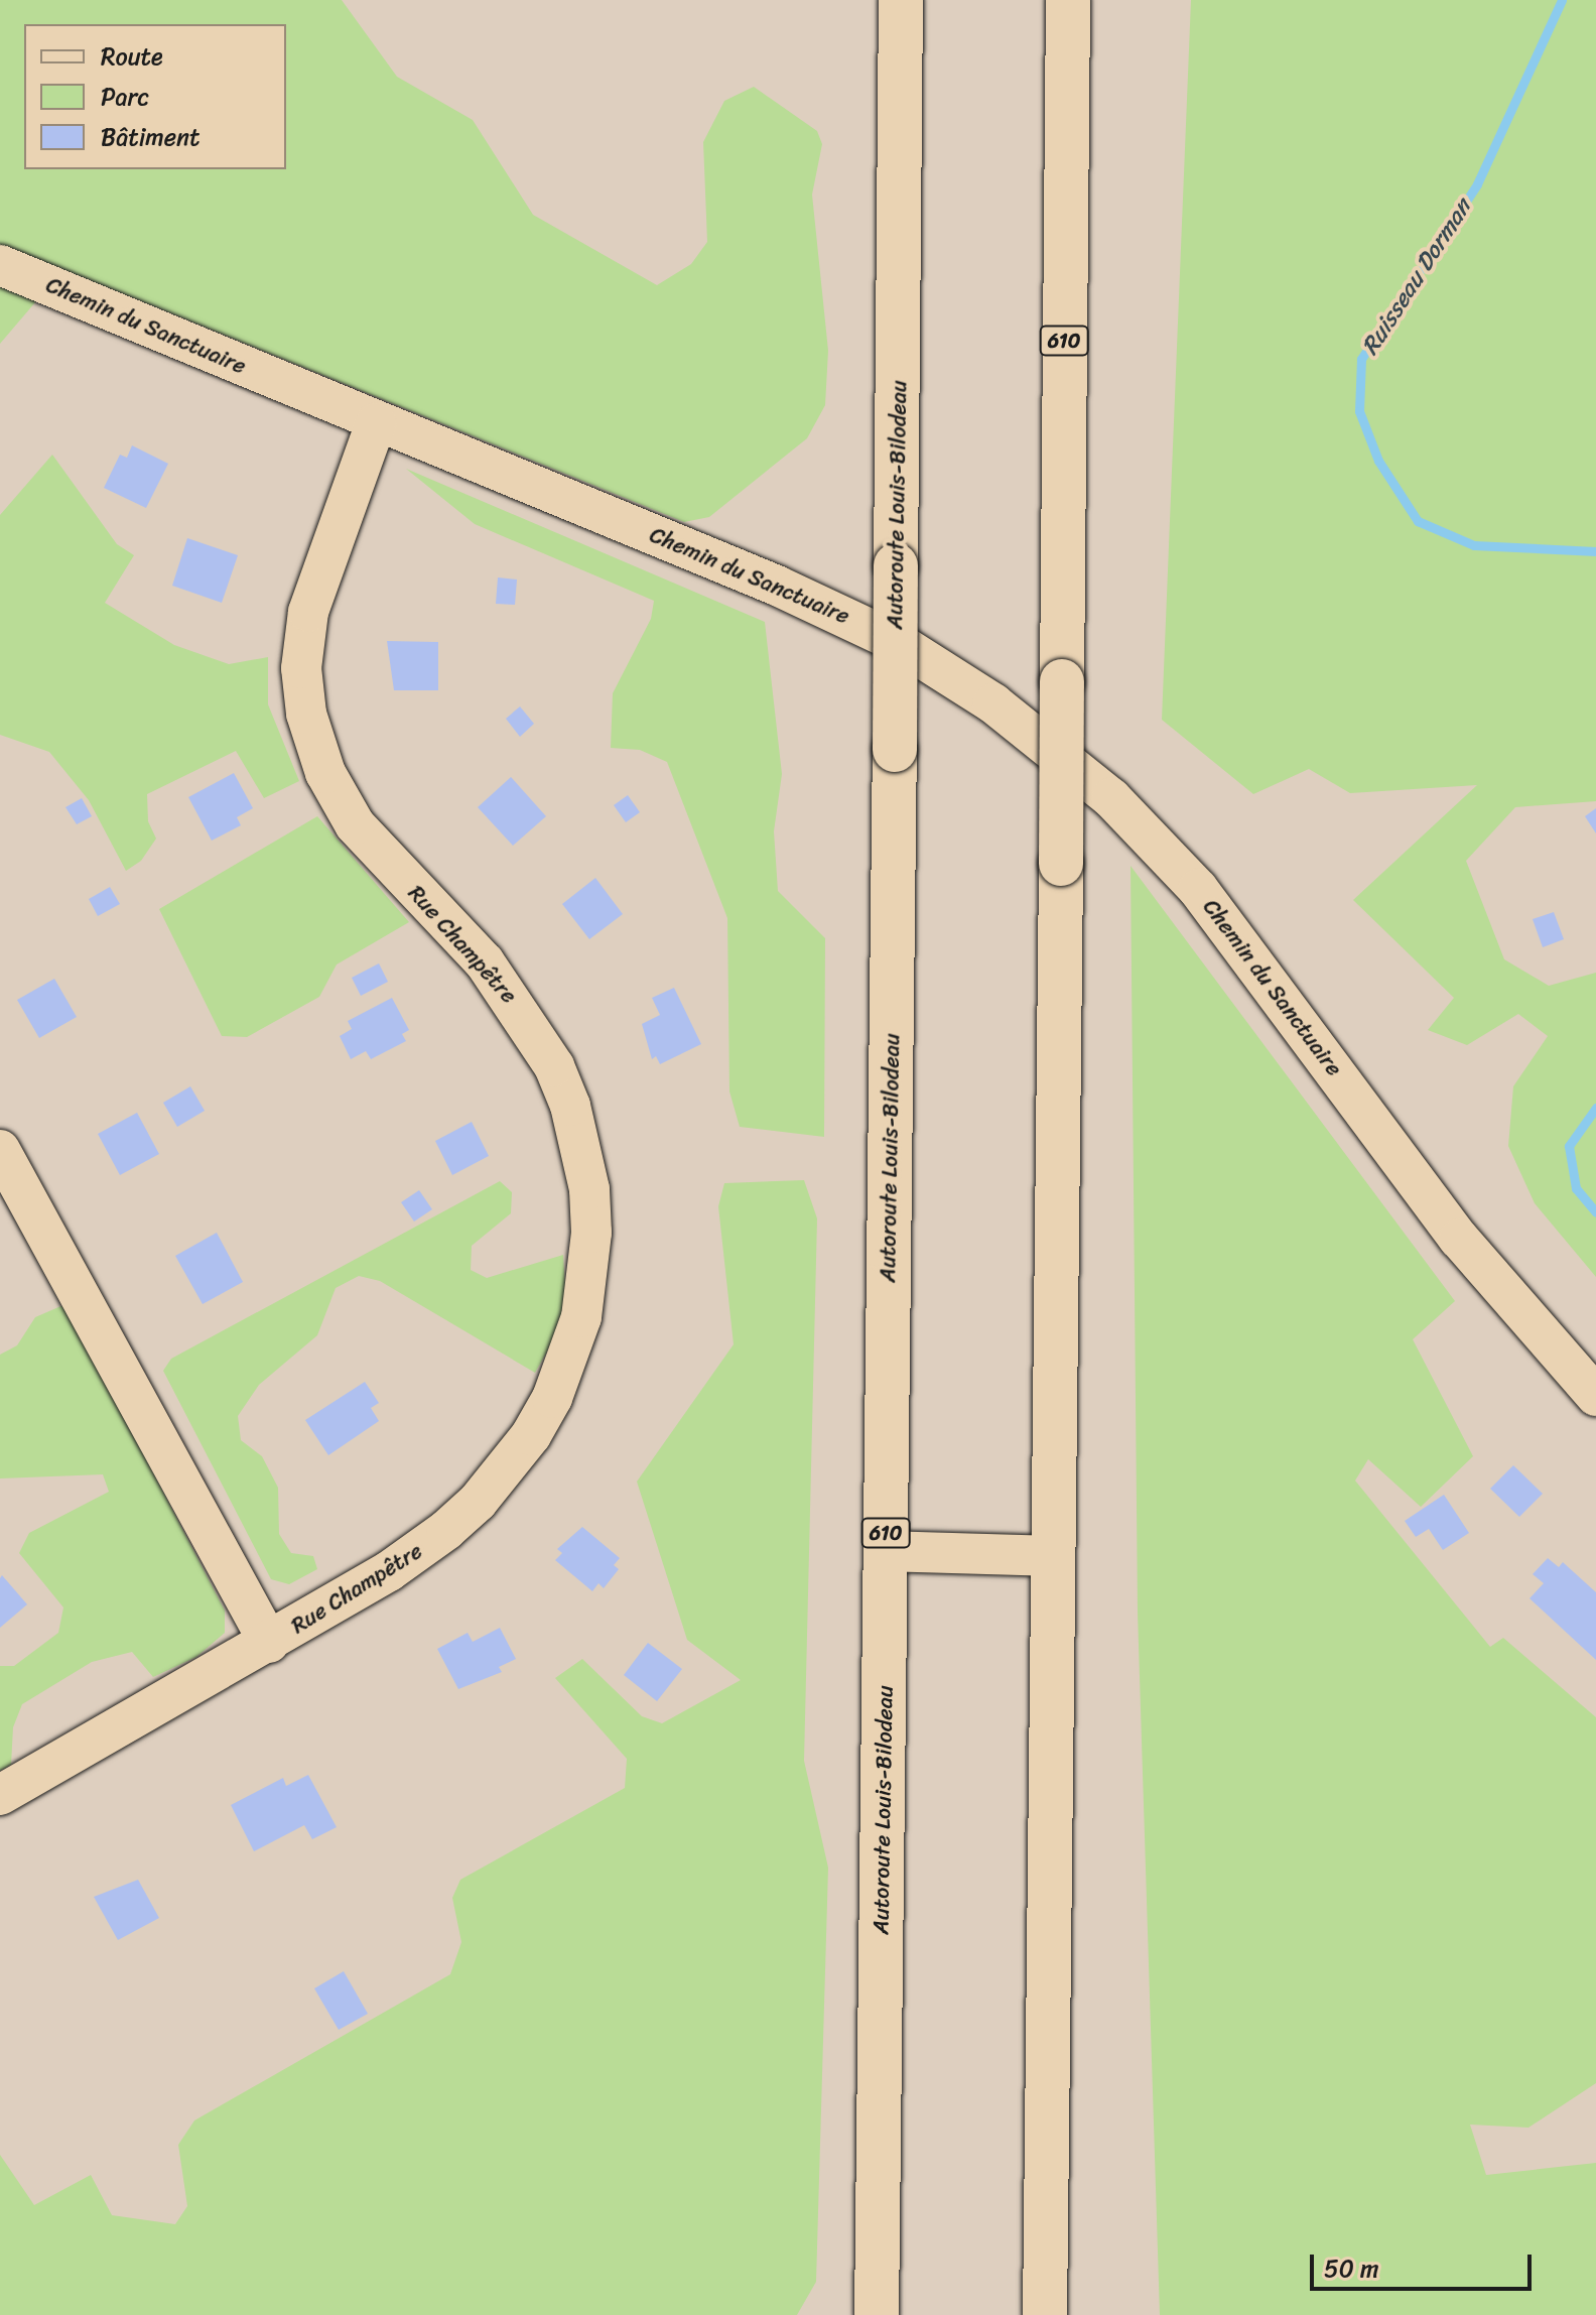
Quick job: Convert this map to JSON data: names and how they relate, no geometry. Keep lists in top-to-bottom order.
{
  "streets": {
    "highway": ["610", "Autoroute Louis-Bilodeau"],
    "street": ["Chemin du Sanctuaire", "Rue Champêtre"]
  },
  "crossings": [
    ["Chemin du Sanctuaire", "Rue Champêtre"],
    ["610", "Autoroute Louis-Bilodeau"]
  ],
  "water": ["Ruisseau Dorman"],
  "legend": ["Route", "Parc", "Bâtiment"],
  "scale_bar": "50 m"
}
